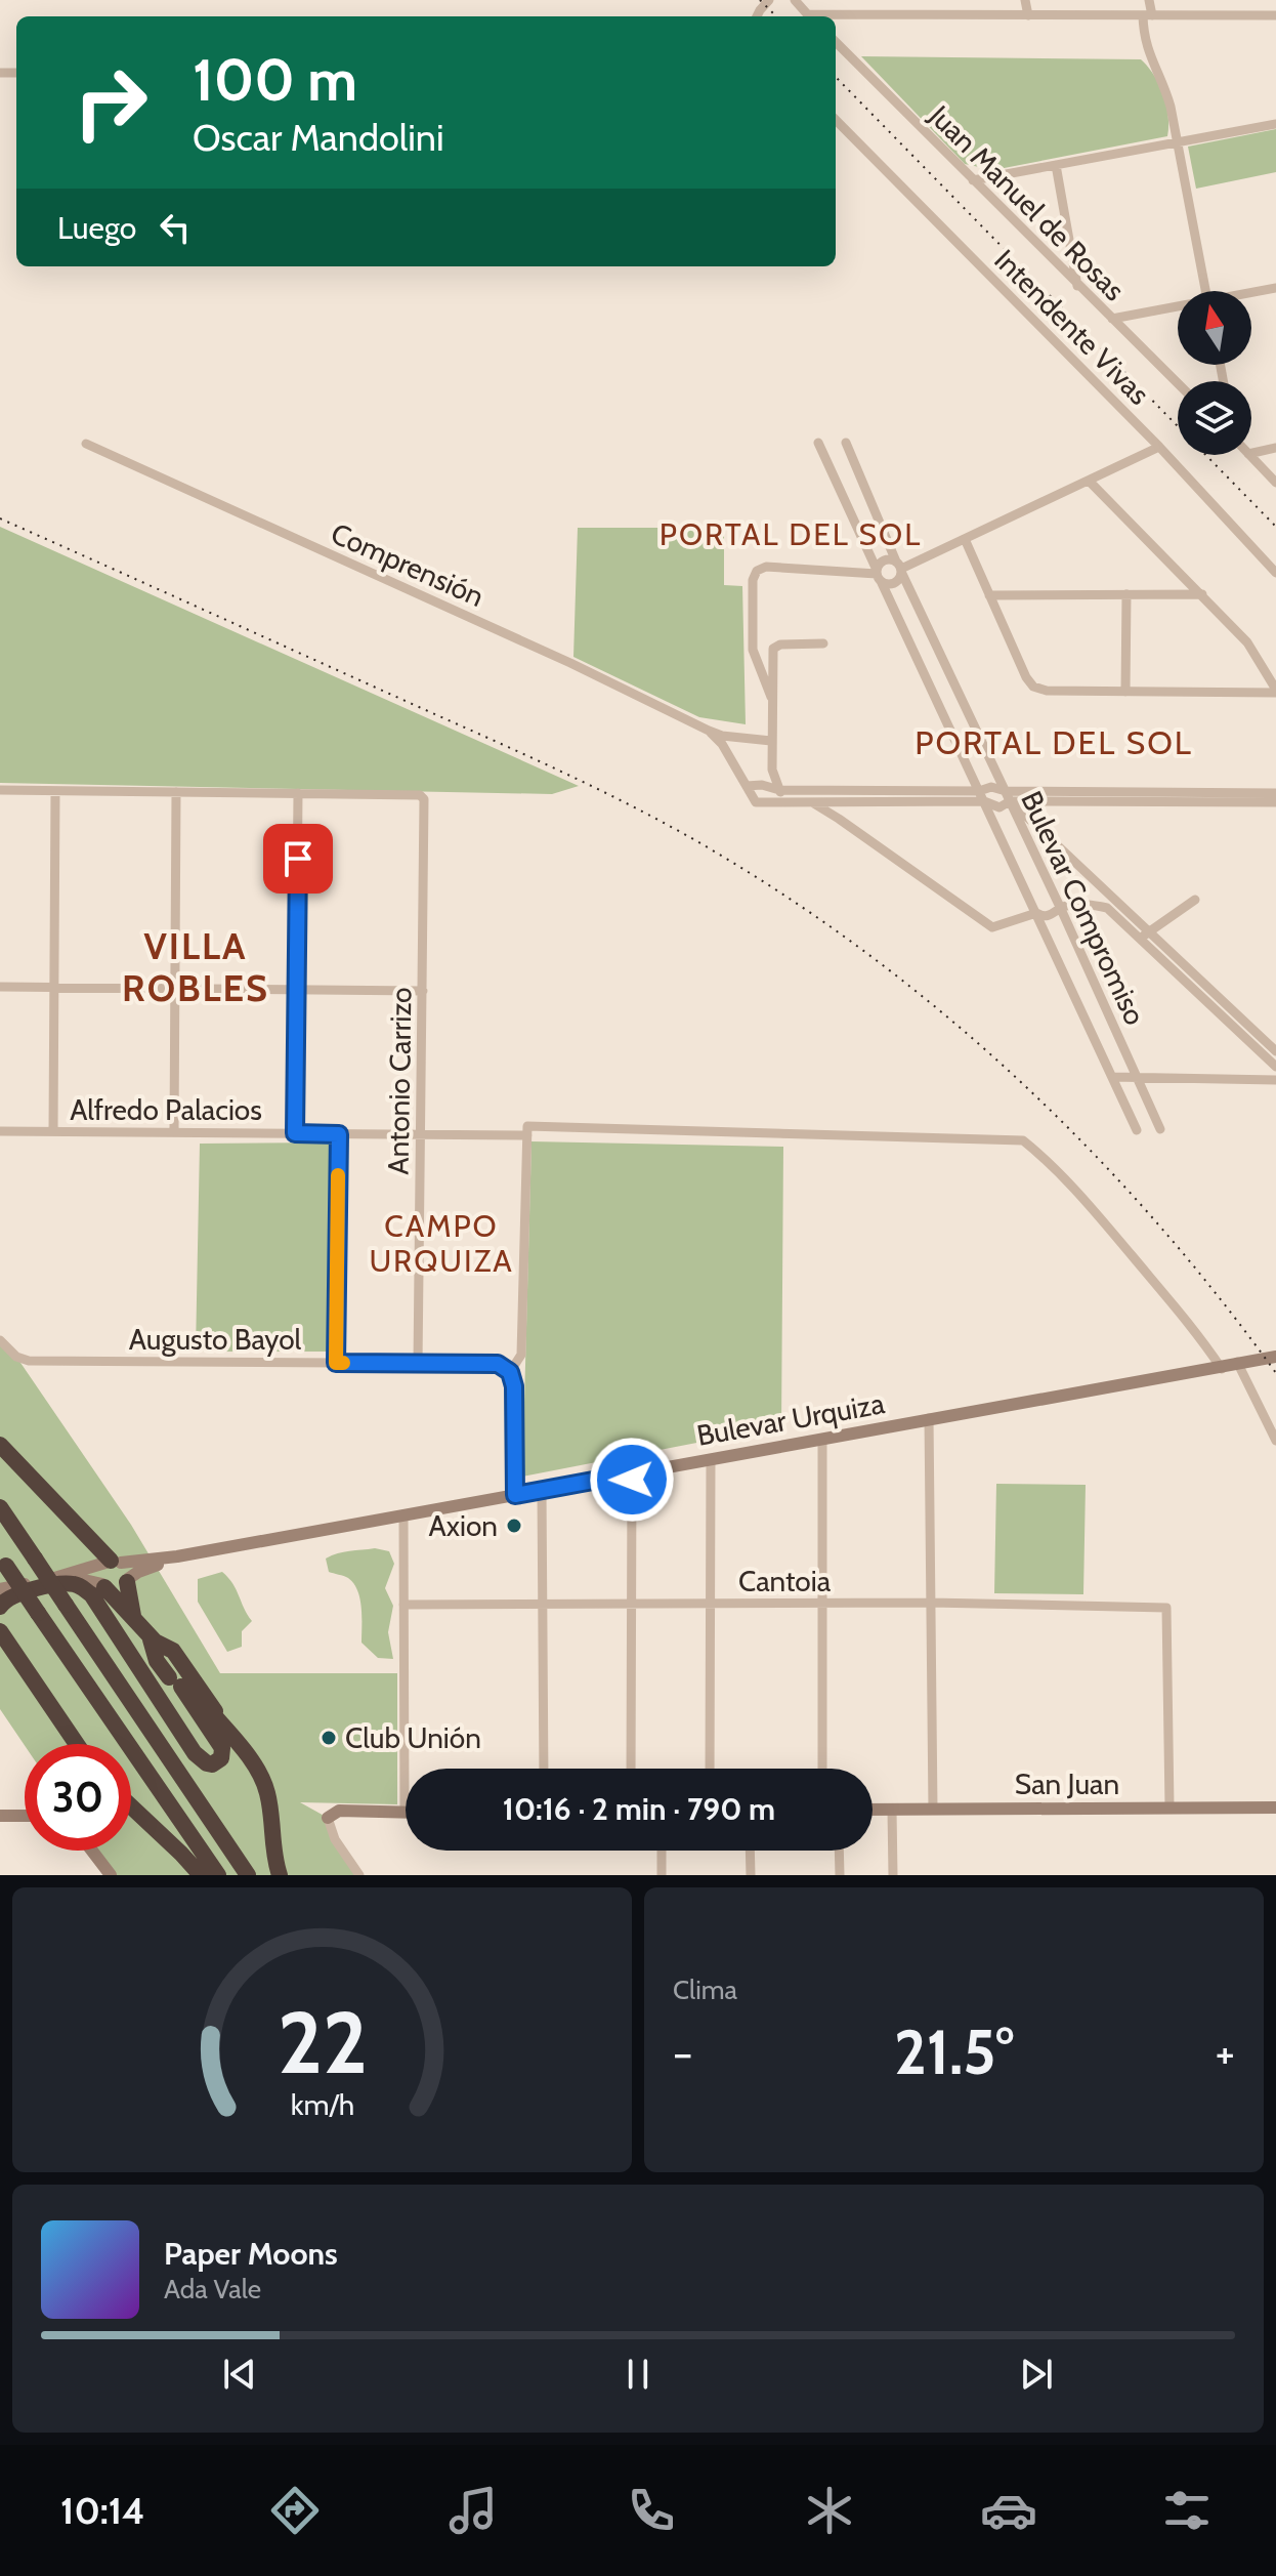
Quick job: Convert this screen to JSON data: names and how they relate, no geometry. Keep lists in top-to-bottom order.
{
  "streets": {
    "main road": ["Bulevar Urquiza", "San Juan"],
    "street": [
      "Juan Manuel de Rosas",
      "Intendente Vivas",
      "Comprensión",
      "Bulevar Compromiso",
      "Antonio Carrizo",
      "Alfredo Palacios",
      "Augusto Bayol",
      "Cantoia"
    ]
  },
  "crossings": [
    ["Antonio Carrizo", "Alfredo Palacios"],
    ["Antonio Carrizo", "Augusto Bayol"],
    ["Alfredo Palacios", "Bulevar Urquiza"],
    ["Cantoia", "San Juan"]
  ],
  "districts": [
    "PORTAL DEL SOL",
    "PORTAL DEL SOL",
    "VILLA ROBLES",
    "CAMPO URQUIZA"
  ],
  "places": ["Axion", "Club Unión"],
  "north": "top",
  "page": {
    "turn": ["100 m", "Oscar Mandolini"],
    "then": "Luego",
    "limit": "30",
    "trip": "10:16 · 2 min · 790 m",
    "tile": "Clima",
    "heat": ["−", "21.5°", "+"],
    "song": ["Paper Moons", "Ada Vale"],
    "tabs": "10:14",
    "gauge": ["22", "km/h"]
  }
}
